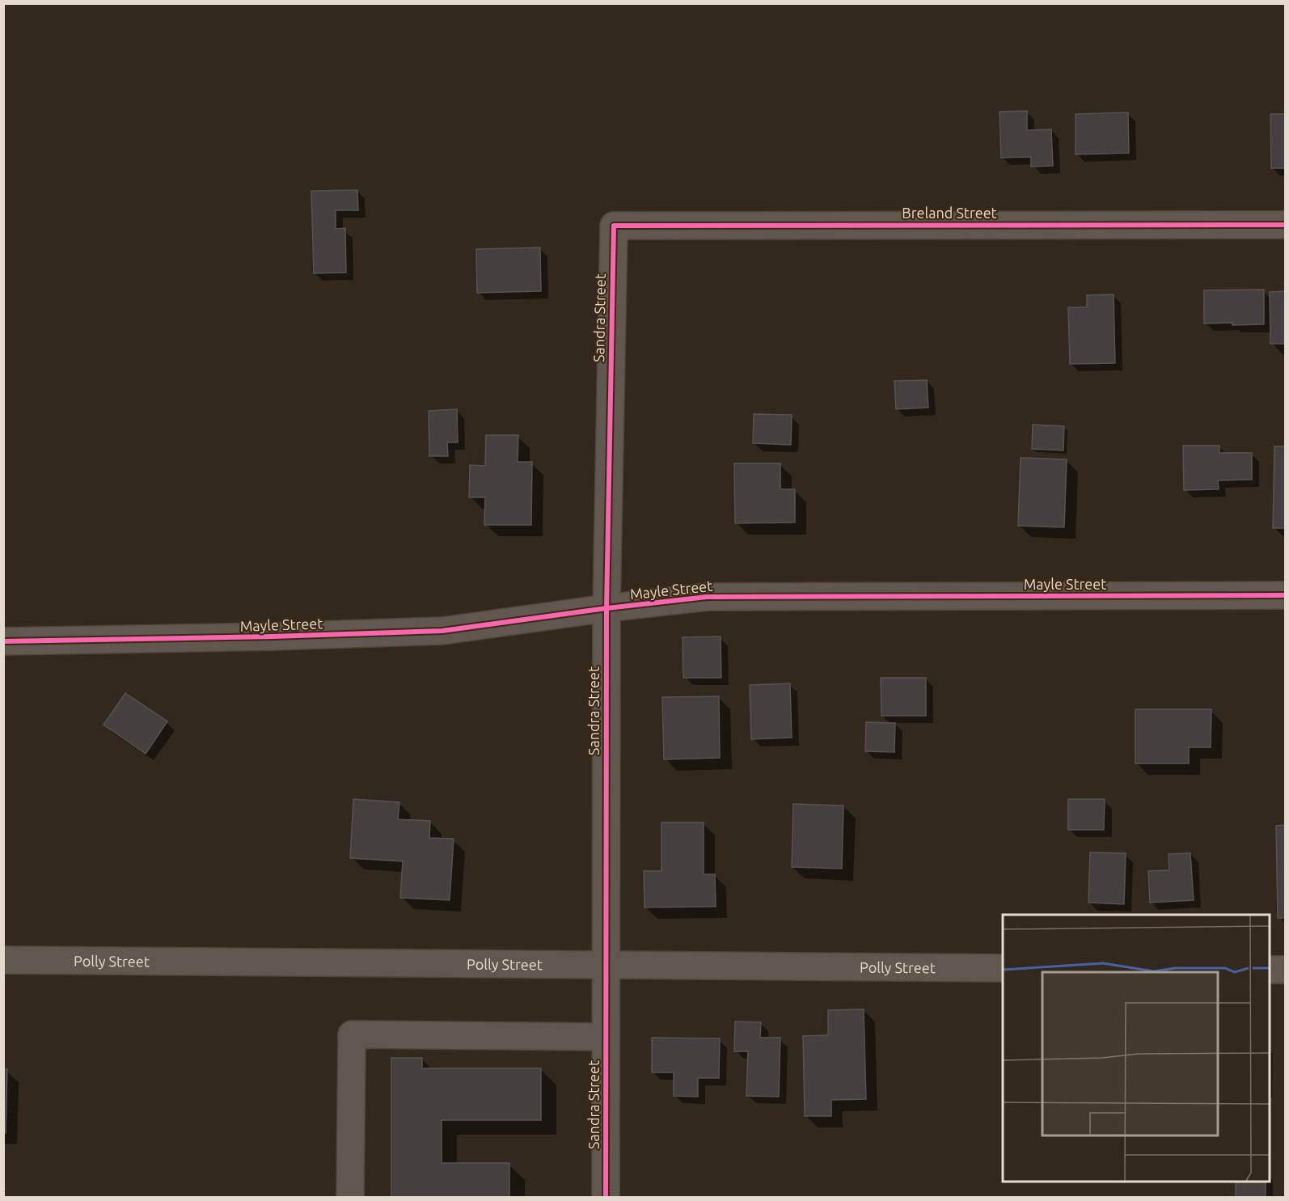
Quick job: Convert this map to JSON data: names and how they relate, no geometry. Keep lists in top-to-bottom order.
{
  "streets": {
    "street": [
      "Breland Street",
      "Sandra Street",
      "Mayle Street",
      "Polly Street"
    ]
  },
  "crossings": [
    ["Breland Street", "Sandra Street"],
    ["Sandra Street", "Mayle Street"],
    ["Sandra Street", "Polly Street"]
  ]
}
